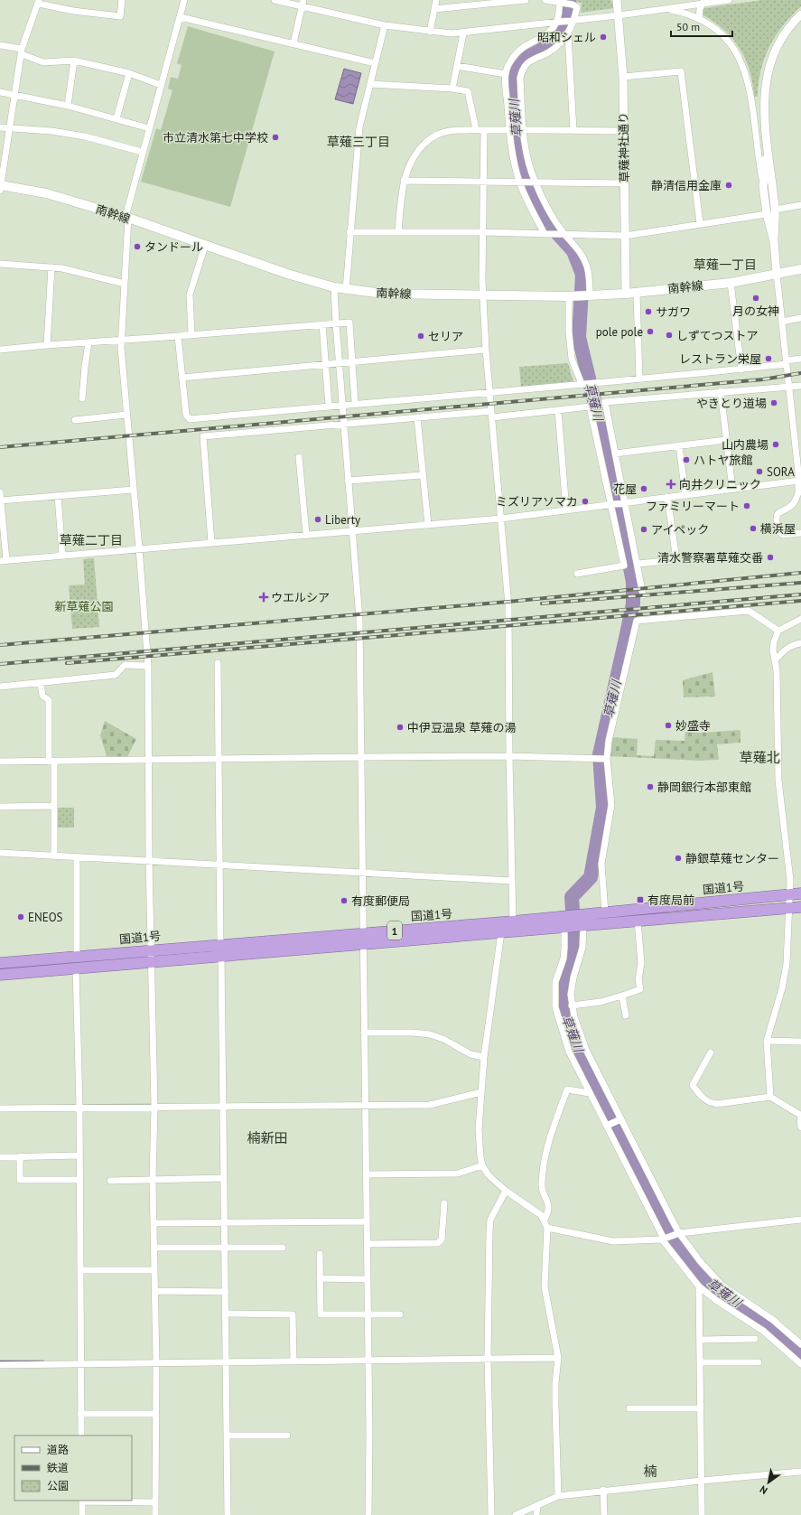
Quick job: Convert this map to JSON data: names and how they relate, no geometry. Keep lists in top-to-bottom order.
{
  "streets": {
    "highway": ["国道1号", "1"],
    "main road": ["南幹線"],
    "street": ["草薙神社通り"]
  },
  "crossings": [
    ["草薙神社通り", "南幹線"]
  ],
  "districts": [
    "草薙三丁目",
    "草薙一丁目",
    "草薙二丁目",
    "草薙北",
    "楠新田",
    "楠"
  ],
  "water": ["草薙川"],
  "parks": ["新草薙公園"],
  "places": {
    "other": [
      "昭和シェル",
      "市立清水第七中学校",
      "静清信用金庫",
      "タンドール",
      "月の女神",
      "サガワ",
      "pole pole",
      "しずてつストア",
      "セリア",
      "レストラン栄屋",
      "やきとり道場",
      "山内農場",
      "ハトヤ旅館",
      "SORA",
      "花屋",
      "ミズリアソマカ",
      "ファミリーマート",
      "Liberty",
      "横浜屋",
      "アイペック",
      "清水警察署草薙交番",
      "妙盛寺",
      "中伊豆温泉 草薙の湯",
      "静岡銀行本部東館",
      "静銀草薙センター",
      "有度郵便局",
      "ENEOS"
    ],
    "health": ["向井クリニック", "ウエルシア"],
    "transit": ["有度局前"]
  },
  "legend": ["道路", "鉄道", "公園"],
  "scale_bar": "50 m",
  "north": "bottom left"
}
